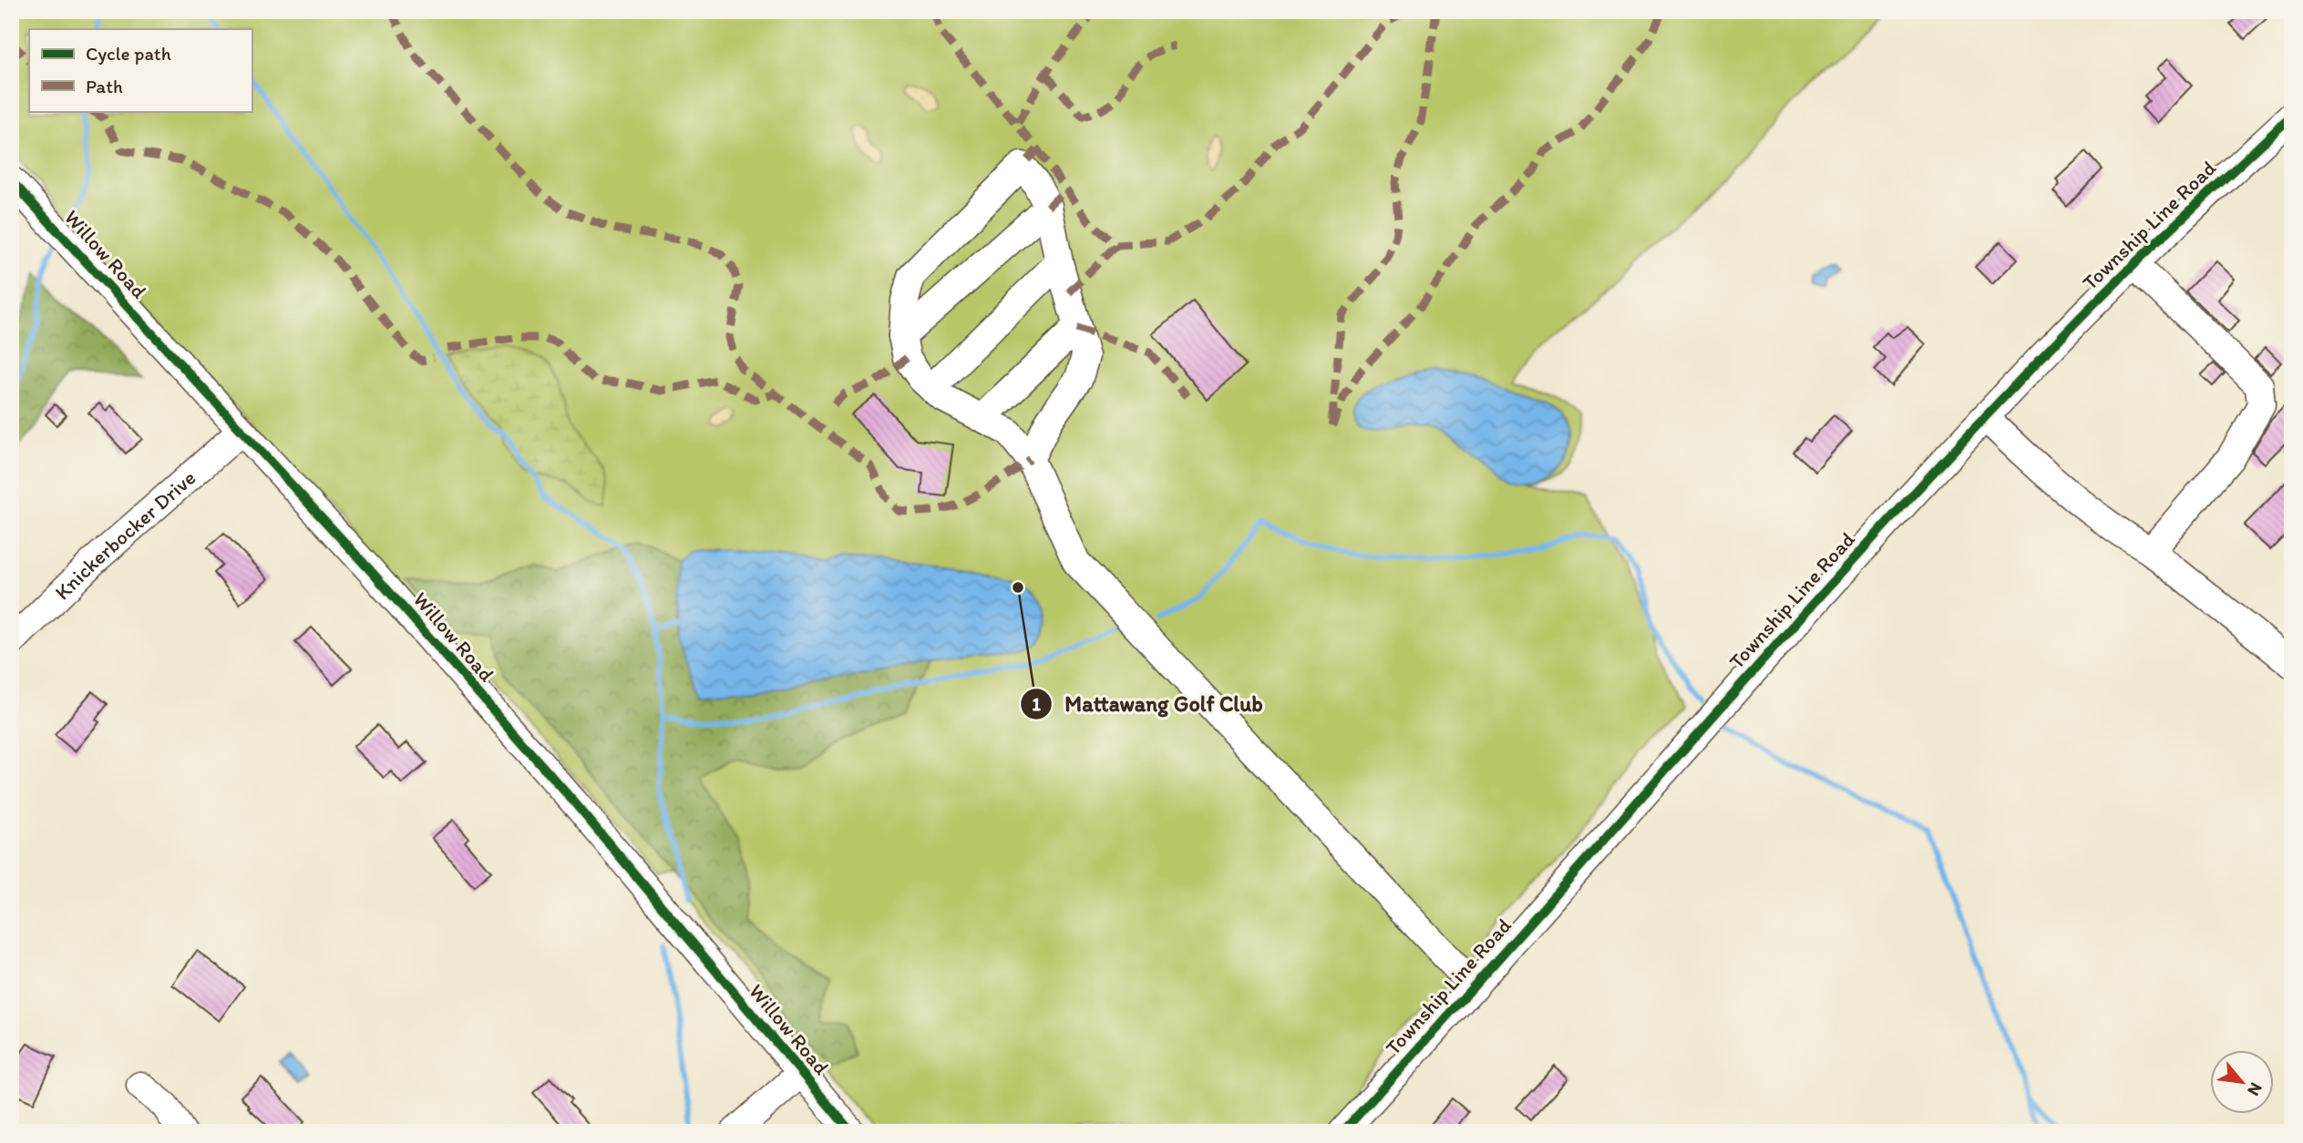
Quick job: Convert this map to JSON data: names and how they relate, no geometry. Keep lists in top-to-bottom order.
{
  "streets": {
    "street": ["Township Line Road", "Willow Road", "Knickerbocker Drive"]
  },
  "crossings": [
    ["Willow Road", "Knickerbocker Drive"]
  ],
  "places": ["Mattawang Golf Club"],
  "legend": ["Cycle path", "Path"],
  "north": "bottom right"
}
